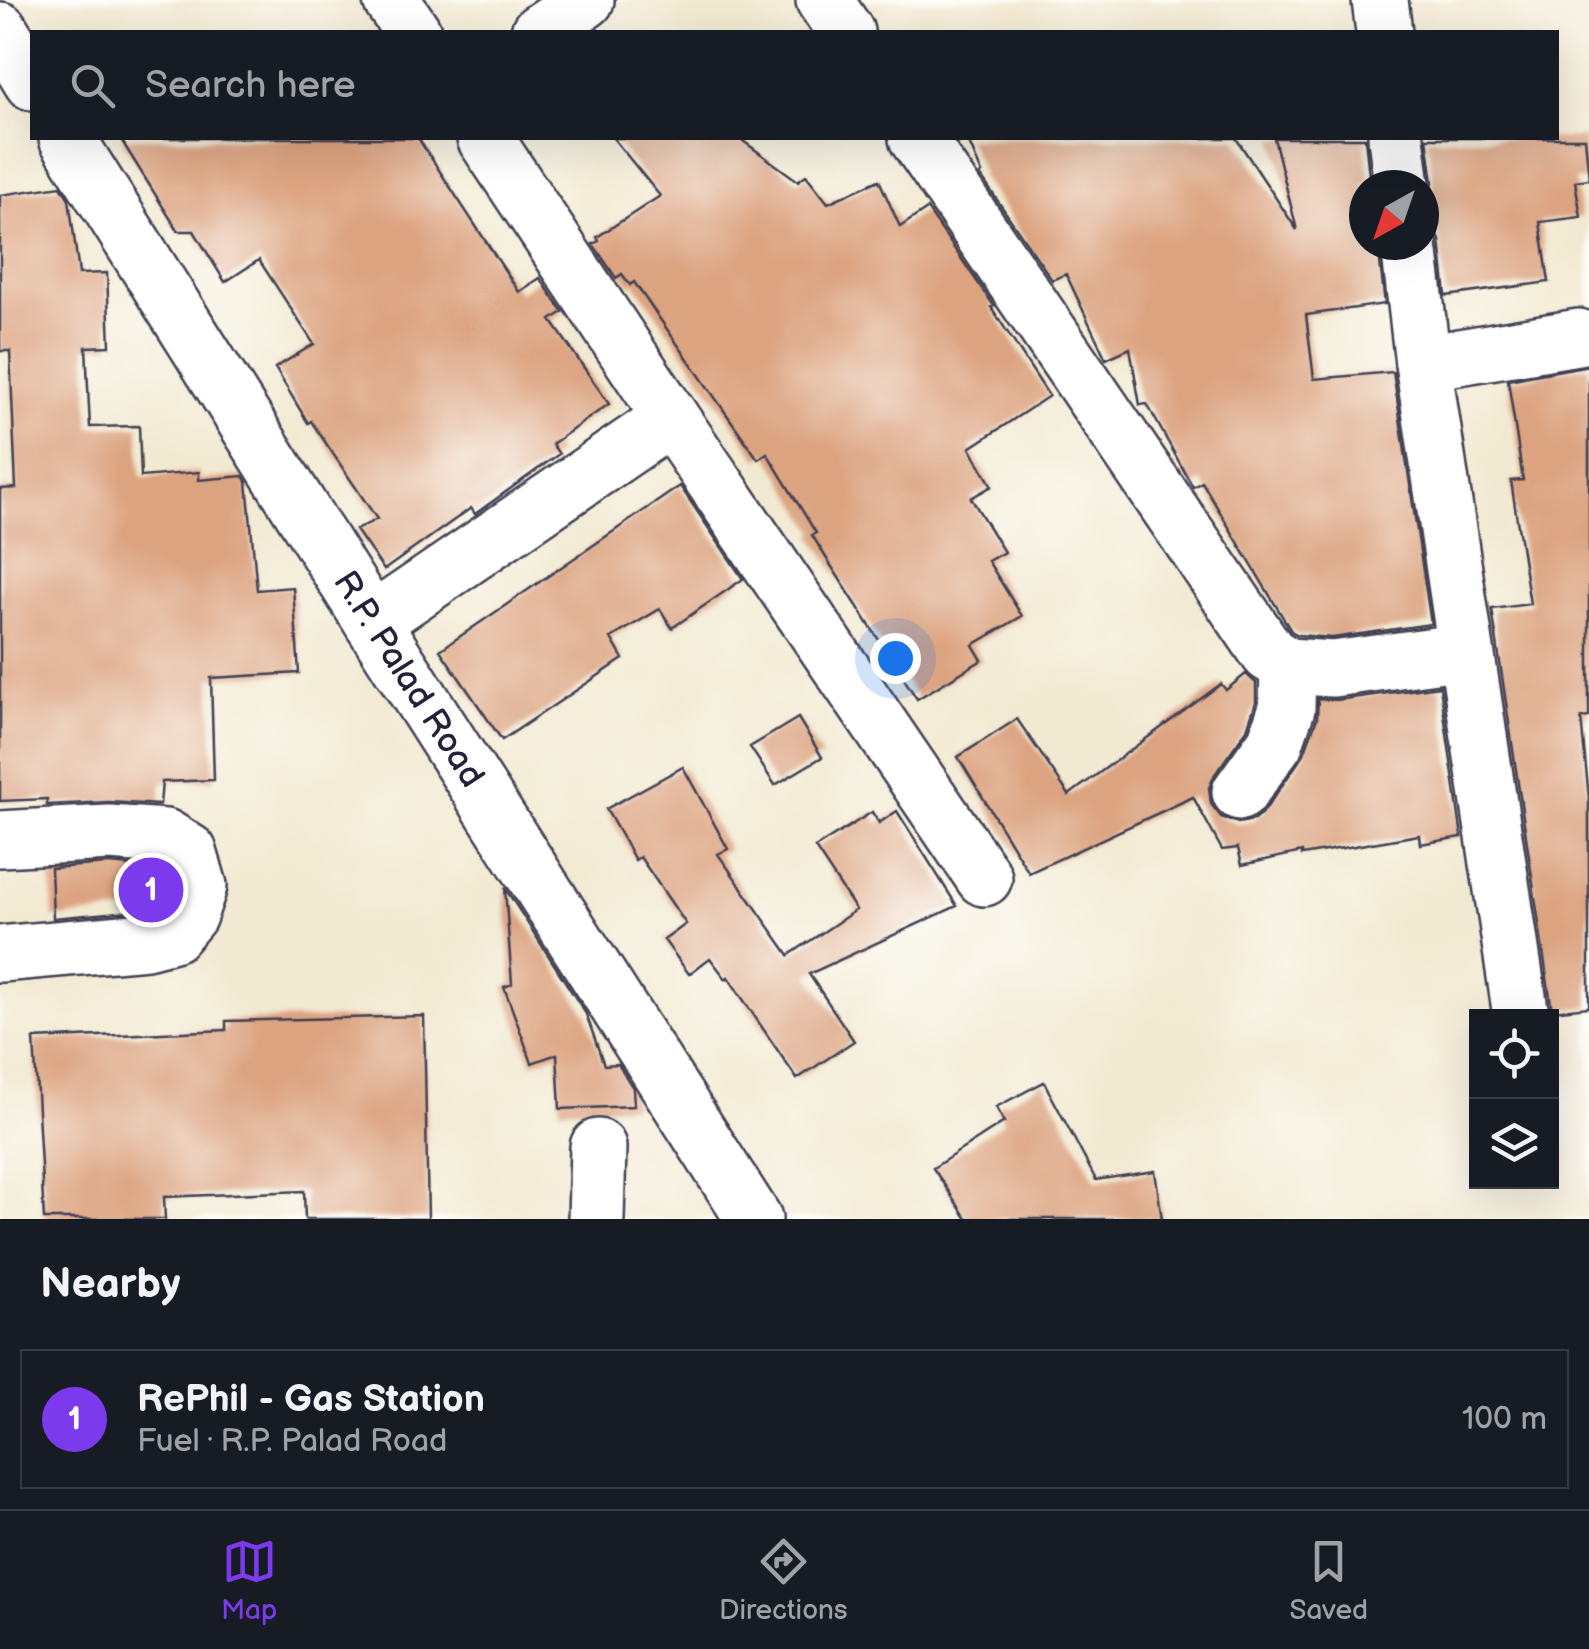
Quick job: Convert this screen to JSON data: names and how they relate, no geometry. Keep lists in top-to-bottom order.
{
  "streets": {
    "street": ["R.P. Palad Road"]
  },
  "north": "bottom left",
  "page": {
    "search": "Search here",
    "pins": "1",
    "heading": "Nearby",
    "list": [
      {
        "mark": "1",
        "name": "RePhil - Gas Station",
        "note": "Fuel · R.P. Palad Road",
        "value": "100 m"
      }
    ],
    "nav": ["Map", "Directions", "Saved"]
  }
}
